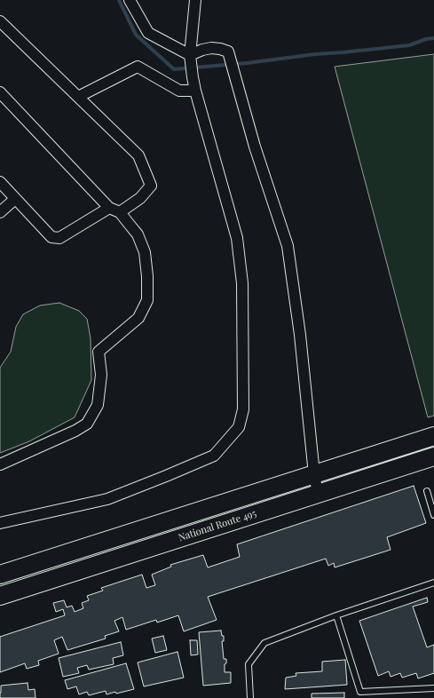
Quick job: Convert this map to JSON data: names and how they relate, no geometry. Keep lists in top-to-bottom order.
{
  "streets": {
    "highway": ["National Route 495"]
  }
}
